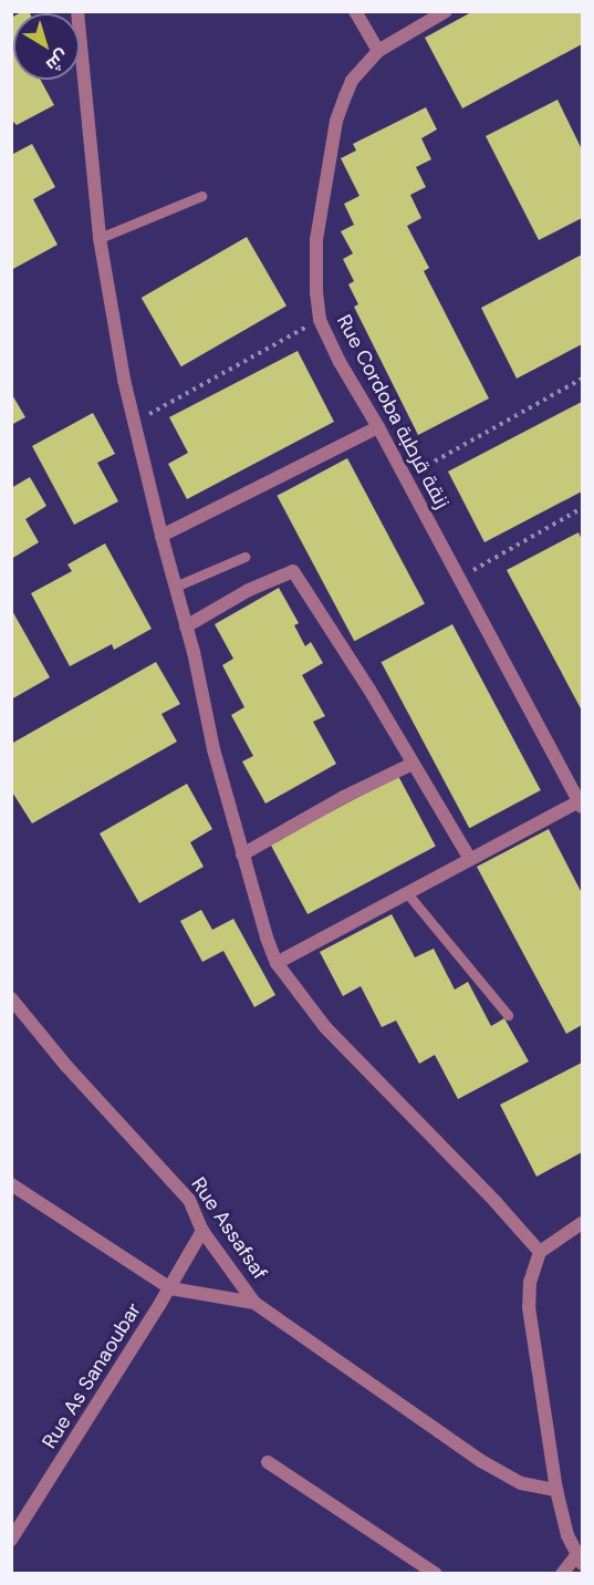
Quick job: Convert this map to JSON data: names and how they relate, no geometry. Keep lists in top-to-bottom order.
{
  "streets": {
    "street": ["Rue Cordoba زنقة قرطبة", "Rue Assafsaf", "Rue As Sanaoubar"]
  },
  "crossings": [
    ["Rue Assafsaf", "Rue As Sanaoubar"]
  ],
  "north": "bottom right"
}
